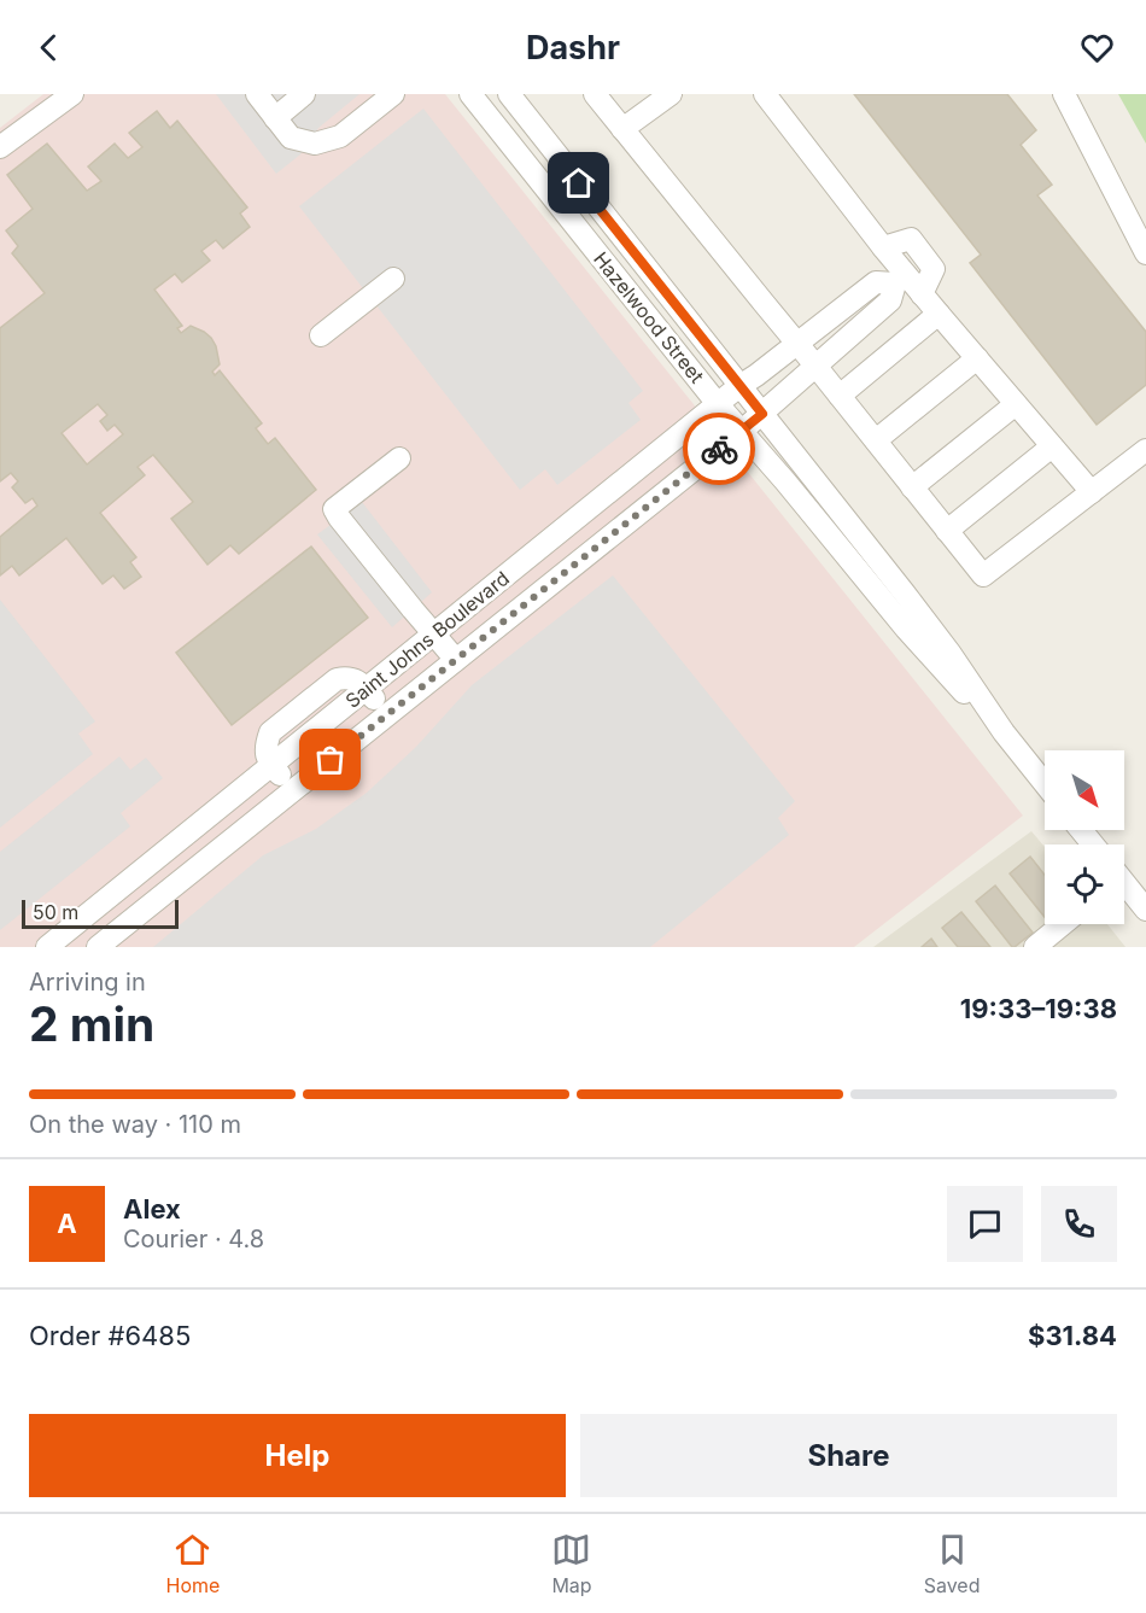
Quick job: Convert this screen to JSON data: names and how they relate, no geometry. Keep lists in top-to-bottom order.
{
  "streets": {
    "street": ["Hazelwood Street", "Saint Johns Boulevard"]
  },
  "crossings": [
    ["Hazelwood Street", "Saint Johns Boulevard"]
  ],
  "scale_bar": "50 m",
  "north": "bottom right",
  "page": {
    "header": "Dashr",
    "scale": "50 m",
    "heading": ["2 min", "Arriving in", "19:33–19:38"],
    "panel": [
      "Alex",
      "Courier · 4.8",
      "Order #6485",
      "$31.84"
    ],
    "bar": "On the way · 110 m",
    "round": "A",
    "buttons": ["Help", "Share"],
    "tabs": ["Home", "Map", "Saved"]
  }
}
